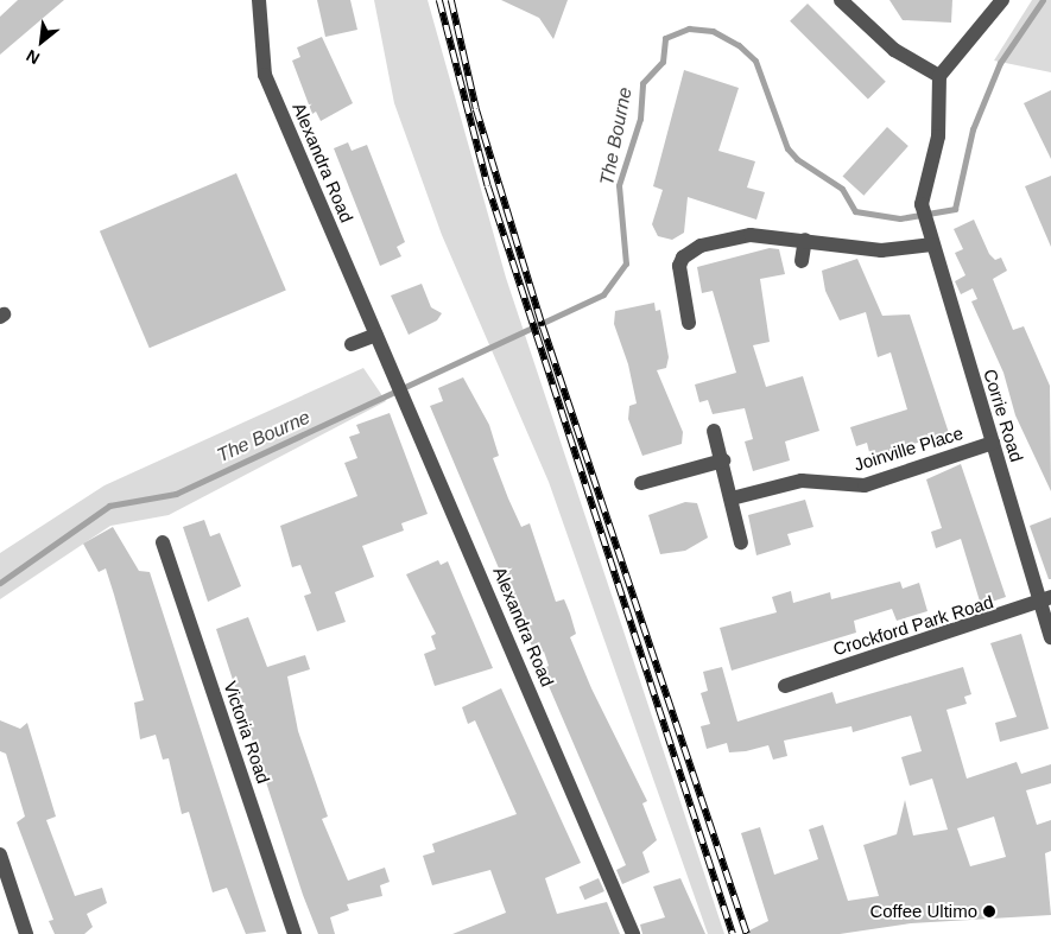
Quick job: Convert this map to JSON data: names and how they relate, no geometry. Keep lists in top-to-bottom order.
{
  "streets": {
    "street": [
      "Alexandra Road",
      "Corrie Road",
      "Joinville Place",
      "Crockford Park Road",
      "Victoria Road"
    ]
  },
  "crossings": [
    ["Corrie Road", "Joinville Place"],
    ["Corrie Road", "Crockford Park Road"]
  ],
  "water": ["The Bourne"],
  "places": ["Coffee Ultimo"],
  "north": "bottom left"
}
